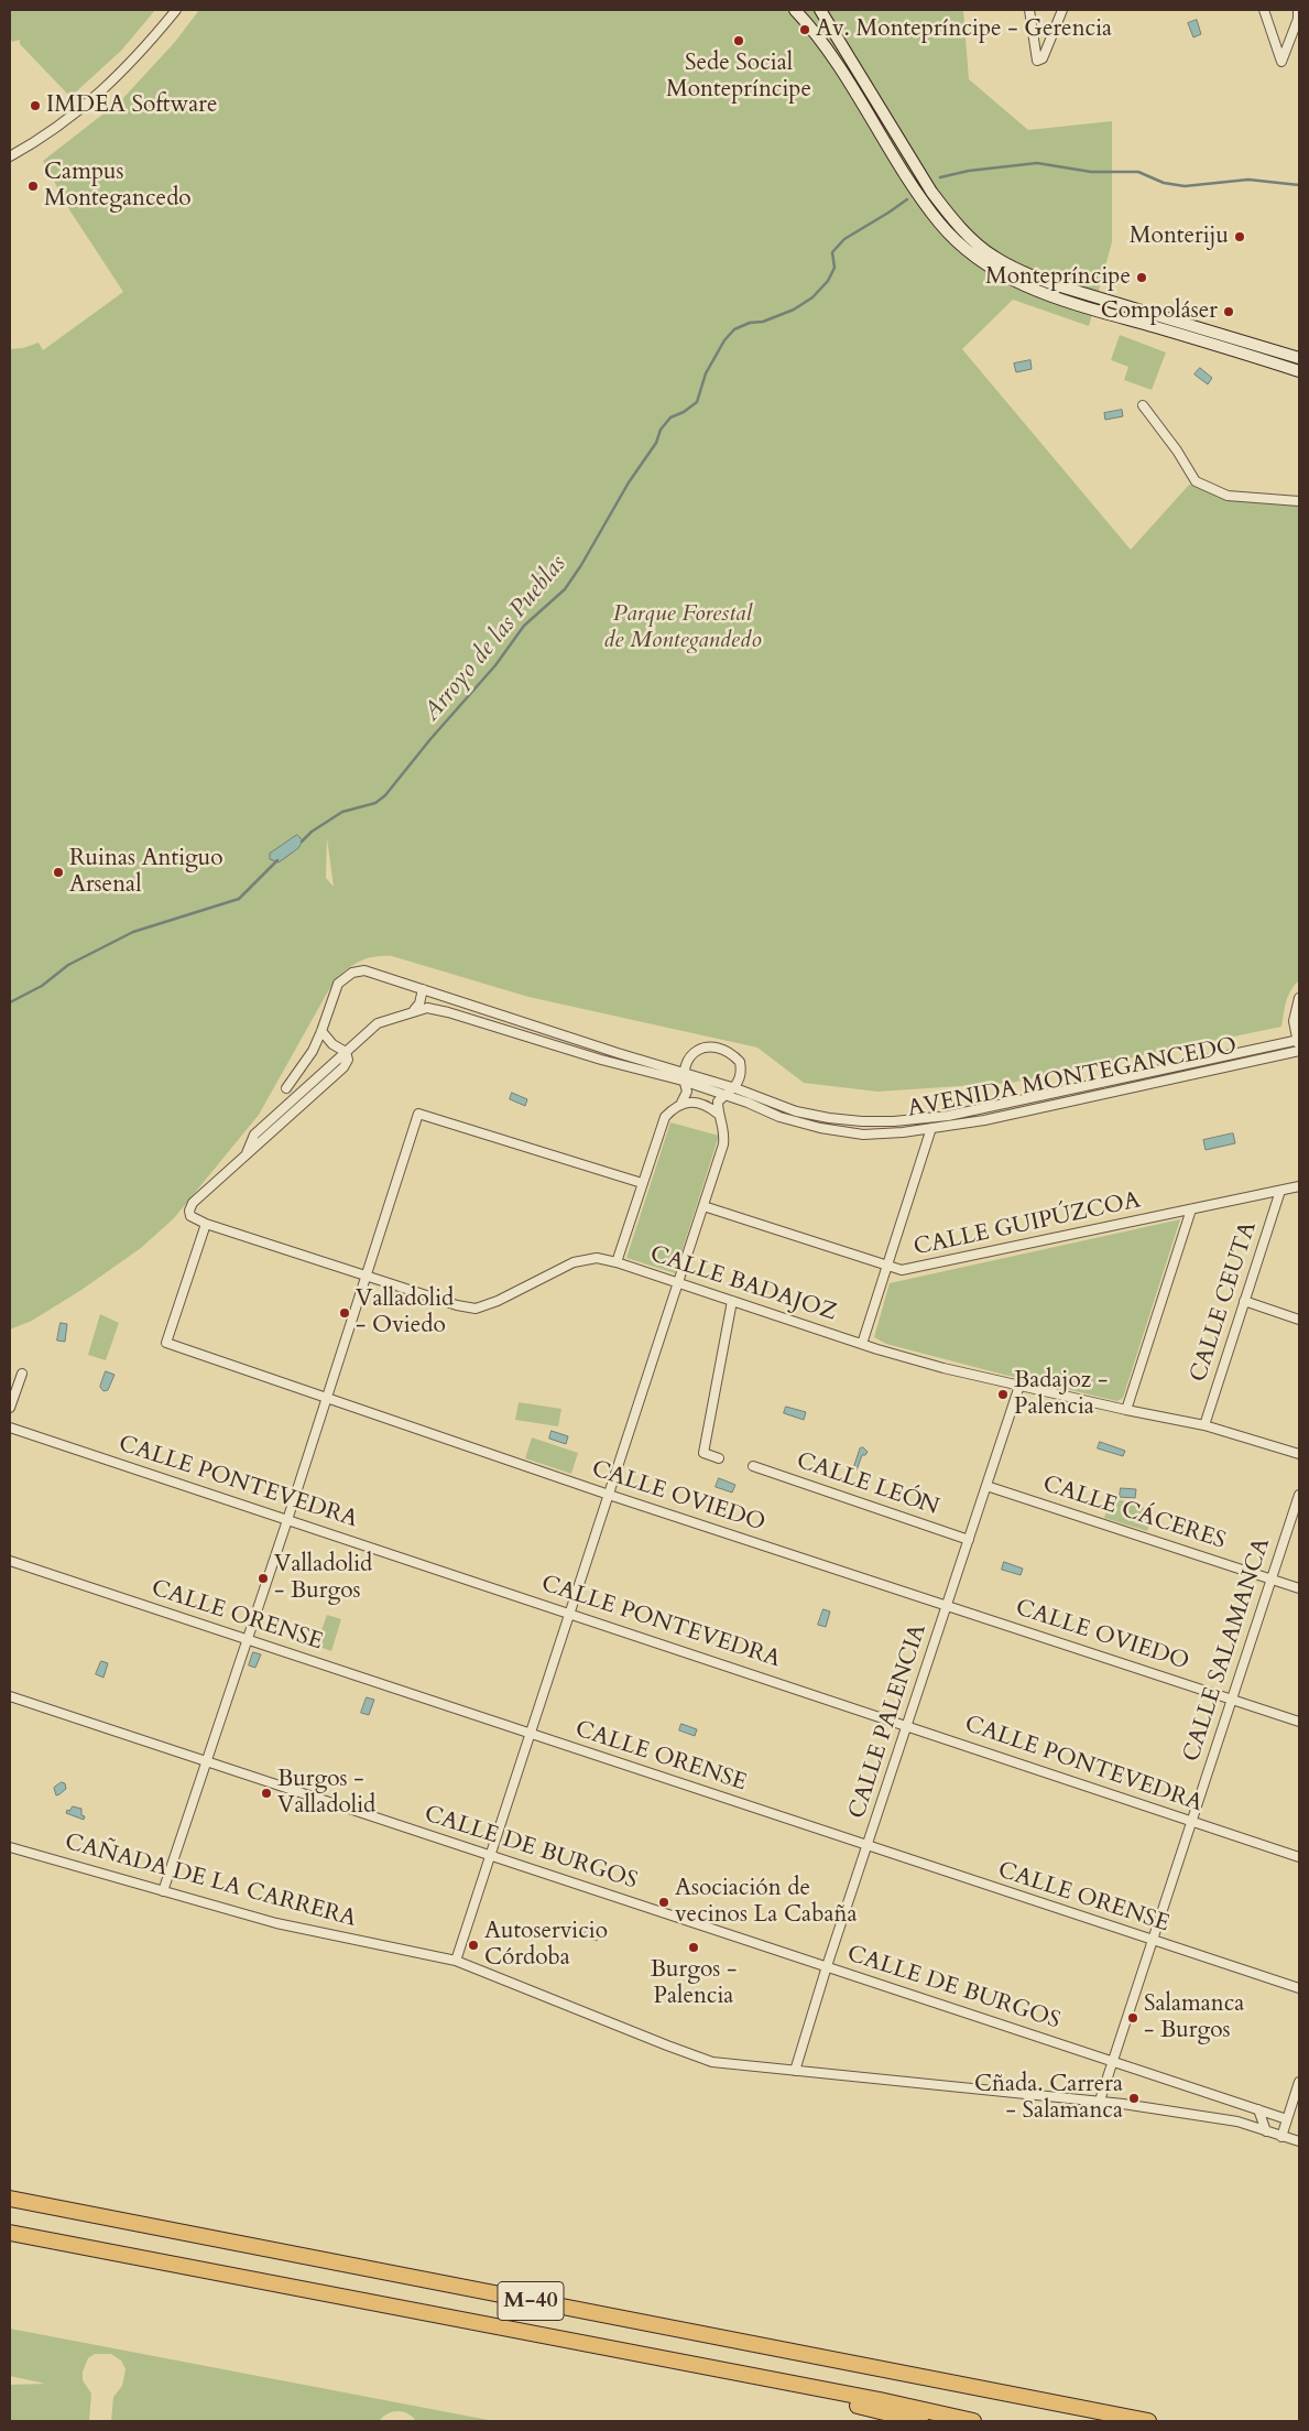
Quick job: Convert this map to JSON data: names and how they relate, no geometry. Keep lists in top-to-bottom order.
{
  "streets": {
    "highway": ["M-40"],
    "street": [
      "AVENIDA MONTEGANCEDO",
      "CALLE GUIPÚZCOA",
      "CALLE BADAJOZ",
      "CALLE CEUTA",
      "CALLE PONTEVEDRA",
      "CALLE LEÓN",
      "CALLE OVIEDO",
      "CALLE CÁCERES",
      "CALLE ORENSE",
      "CALLE SALAMANCA",
      "CALLE PALENCIA",
      "CALLE DE BURGOS",
      "CAÑADA DE LA CARRERA"
    ]
  },
  "crossings": [
    ["AVENIDA MONTEGANCEDO", "CALLE BADAJOZ"],
    ["CALLE GUIPÚZCOA", "CALLE CEUTA"],
    ["CALLE BADAJOZ", "CALLE CEUTA"],
    ["CALLE BADAJOZ", "CALLE OVIEDO"],
    ["CALLE BADAJOZ", "CALLE PALENCIA"],
    ["CALLE PONTEVEDRA", "CALLE SALAMANCA"],
    ["CALLE PONTEVEDRA", "CALLE PALENCIA"],
    ["CALLE LEÓN", "CALLE PALENCIA"],
    ["CALLE OVIEDO", "CALLE SALAMANCA"],
    ["CALLE OVIEDO", "CALLE PALENCIA"],
    ["CALLE CÁCERES", "CALLE SALAMANCA"],
    ["CALLE CÁCERES", "CALLE PALENCIA"],
    ["CALLE ORENSE", "CALLE SALAMANCA"],
    ["CALLE ORENSE", "CALLE PALENCIA"],
    ["CALLE SALAMANCA", "CALLE DE BURGOS"],
    ["CALLE SALAMANCA", "CAÑADA DE LA CARRERA"],
    ["CALLE PALENCIA", "CALLE DE BURGOS"],
    ["CALLE PALENCIA", "CAÑADA DE LA CARRERA"]
  ],
  "water": ["Arroyo de las Pueblas"],
  "parks": ["Parque Forestal de Montegandedo"],
  "places": [
    "Av. Montepríncipe - Gerencia",
    "Sede Social Montepríncipe",
    "IMDEA Software",
    "Campus Montegancedo",
    "Monteriju",
    "Montepríncipe",
    "Compoláser",
    "Ruinas Antiguo Arsenal",
    "Valladolid - Oviedo",
    "Badajoz - Palencia",
    "Valladolid - Burgos",
    "Burgos - Valladolid",
    "Asociación de vecinos La Cabaña",
    "Autoservicio Córdoba",
    "Burgos - Palencia",
    "Salamanca - Burgos",
    "Cñada. Carrera - Salamanca"
  ]
}
